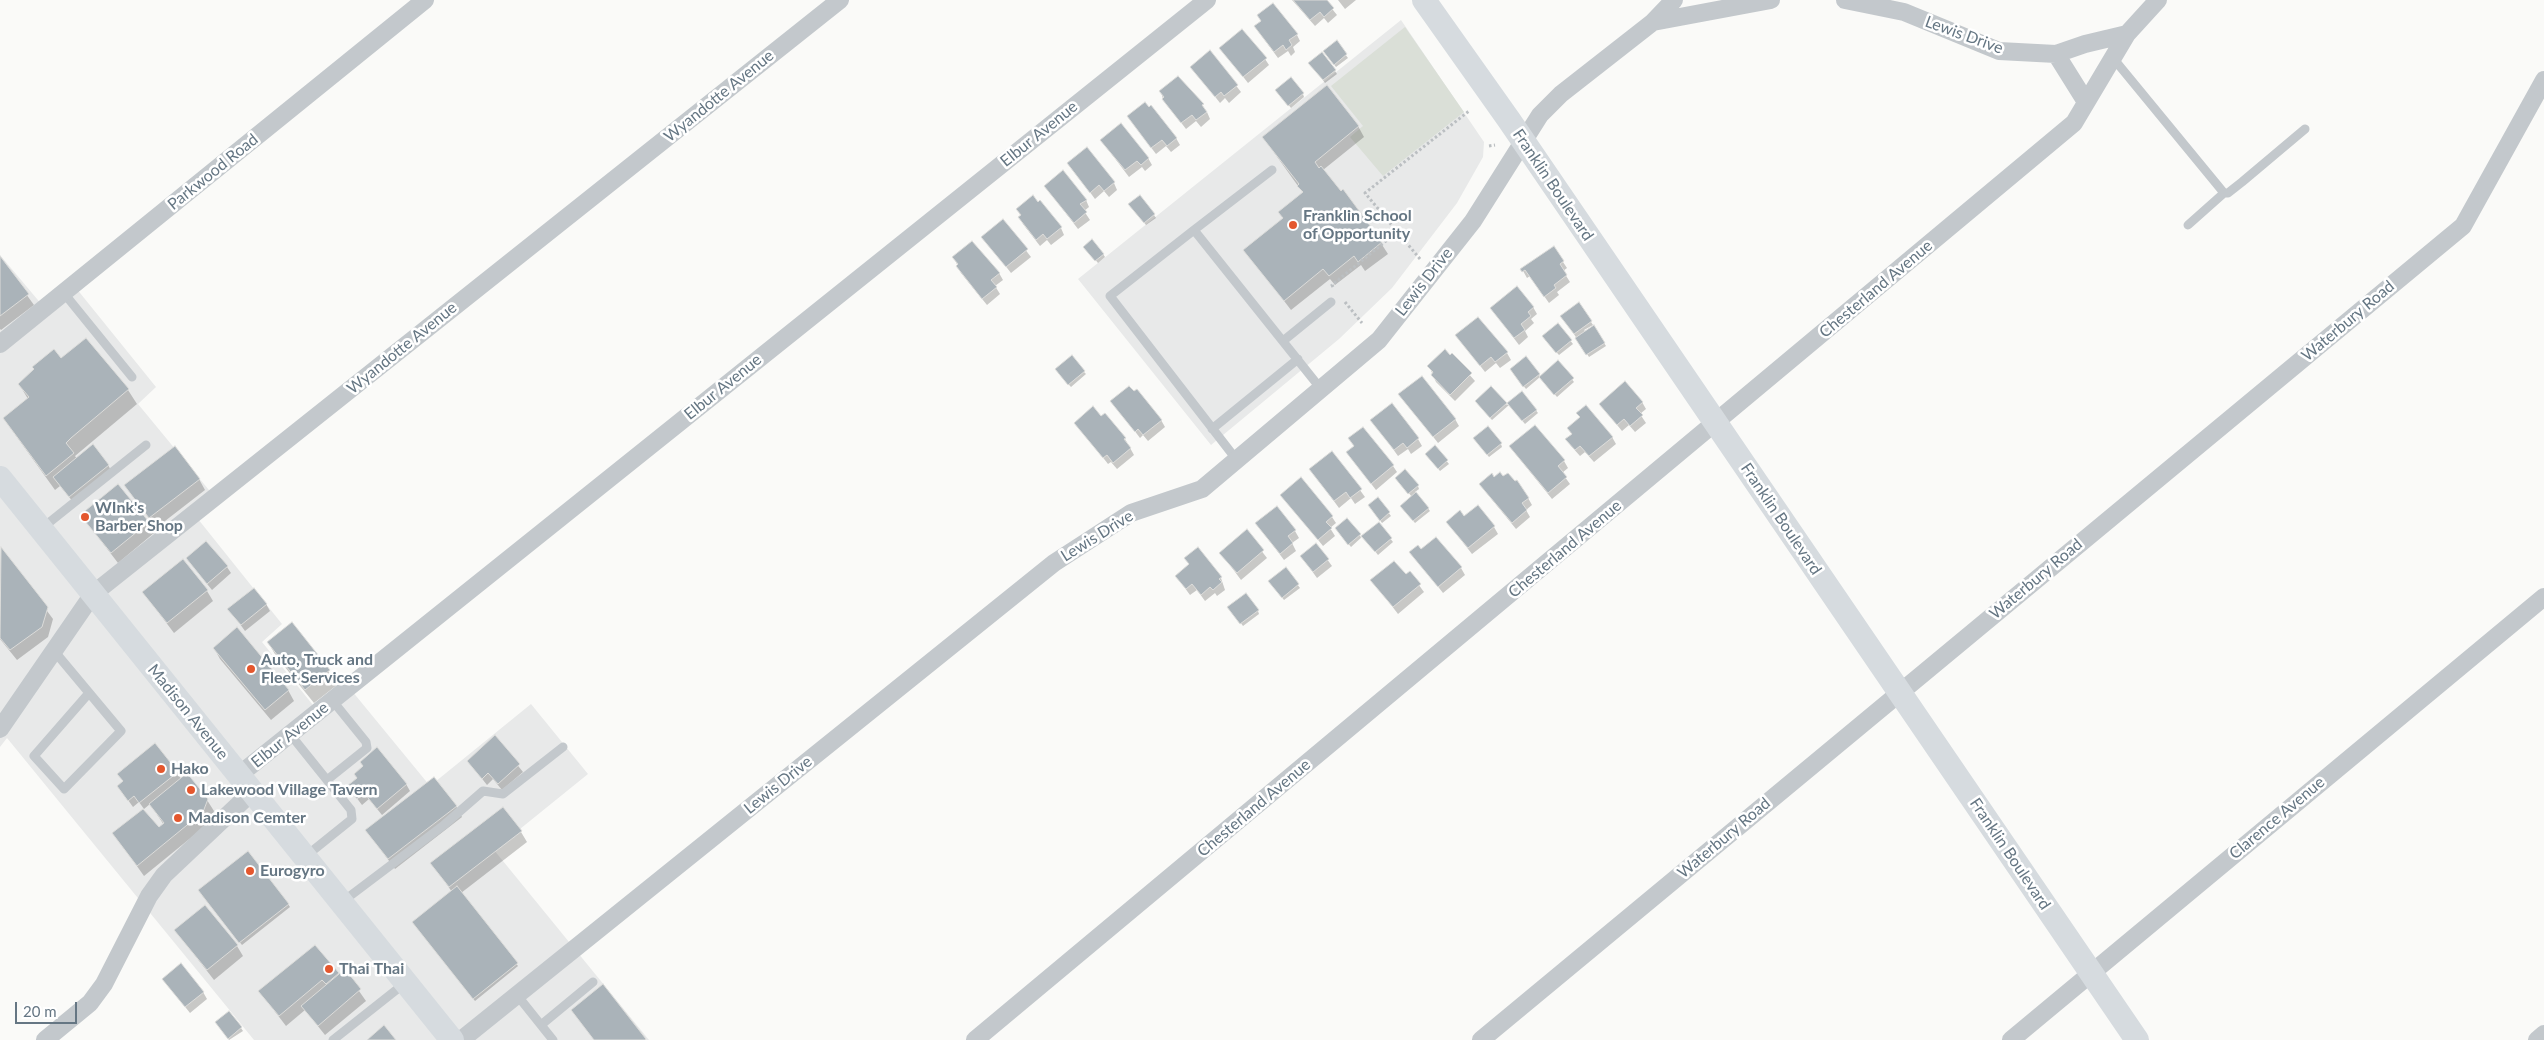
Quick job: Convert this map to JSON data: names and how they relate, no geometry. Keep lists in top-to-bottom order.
{
  "streets": {
    "street": [
      "Lewis Drive",
      "Wyandotte Avenue",
      "Elbur Avenue",
      "Parkwood Road",
      "Franklin Boulevard",
      "Chesterland Avenue",
      "Waterbury Road",
      "Madison Avenue",
      "Clarence Avenue"
    ]
  },
  "crossings": [
    ["Lewis Drive", "Franklin Boulevard"],
    ["Lewis Drive", "Chesterland Avenue"],
    ["Wyandotte Avenue", "Madison Avenue"],
    ["Elbur Avenue", "Madison Avenue"],
    ["Franklin Boulevard", "Chesterland Avenue"],
    ["Franklin Boulevard", "Waterbury Road"],
    ["Franklin Boulevard", "Clarence Avenue"]
  ],
  "places": [
    "Franklin School of Opportunity",
    "WInk's Barber Shop",
    "Auto, Truck and Fleet Services",
    "Hako",
    "Lakewood Village Tavern",
    "Madison Cemter",
    "Eurogyro",
    "Thai Thai"
  ],
  "scale_bar": "20 m"
}
